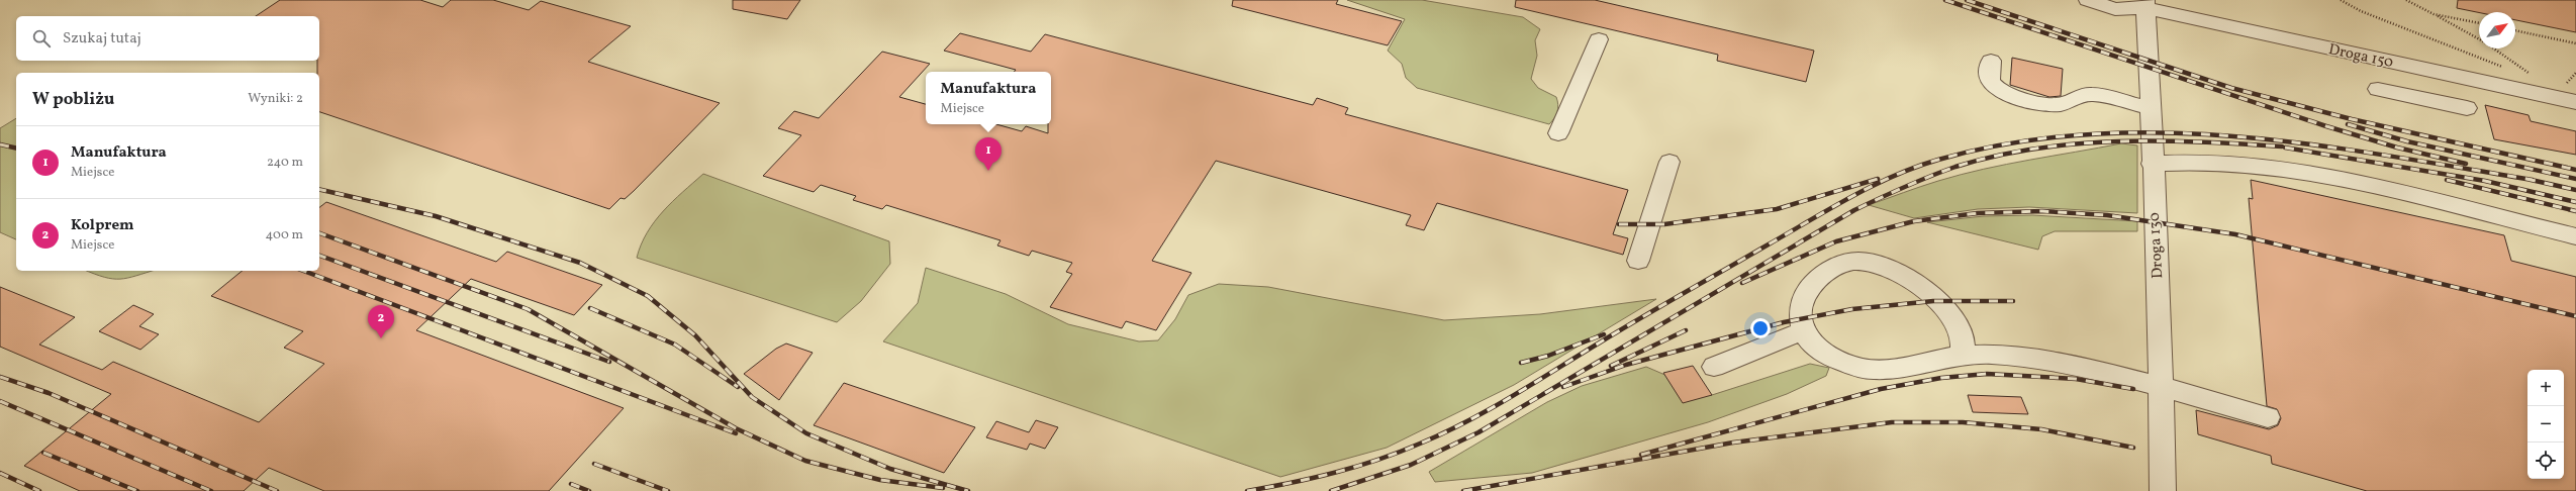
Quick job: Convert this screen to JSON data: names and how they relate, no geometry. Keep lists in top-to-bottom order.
{
  "streets": {
    "lane": ["Droga 150", "Droga 130"]
  },
  "crossings": [
    ["Droga 150", "Droga 130"]
  ],
  "north": "top right",
  "page": {
    "search": "Szukaj tutaj",
    "popup": ["Manufaktura", "Miejsce"],
    "heading": ["W pobliżu", "Wyniki: 2"],
    "list": [
      {
        "mark": "1",
        "name": "Manufaktura",
        "note": "Miejsce",
        "value": "240 m"
      },
      {
        "mark": "2",
        "name": "Kolprem",
        "note": "Miejsce",
        "value": "400 m"
      }
    ],
    "pins": ["1", "2"],
    "map_buttons": ["+", "−"]
  }
}
